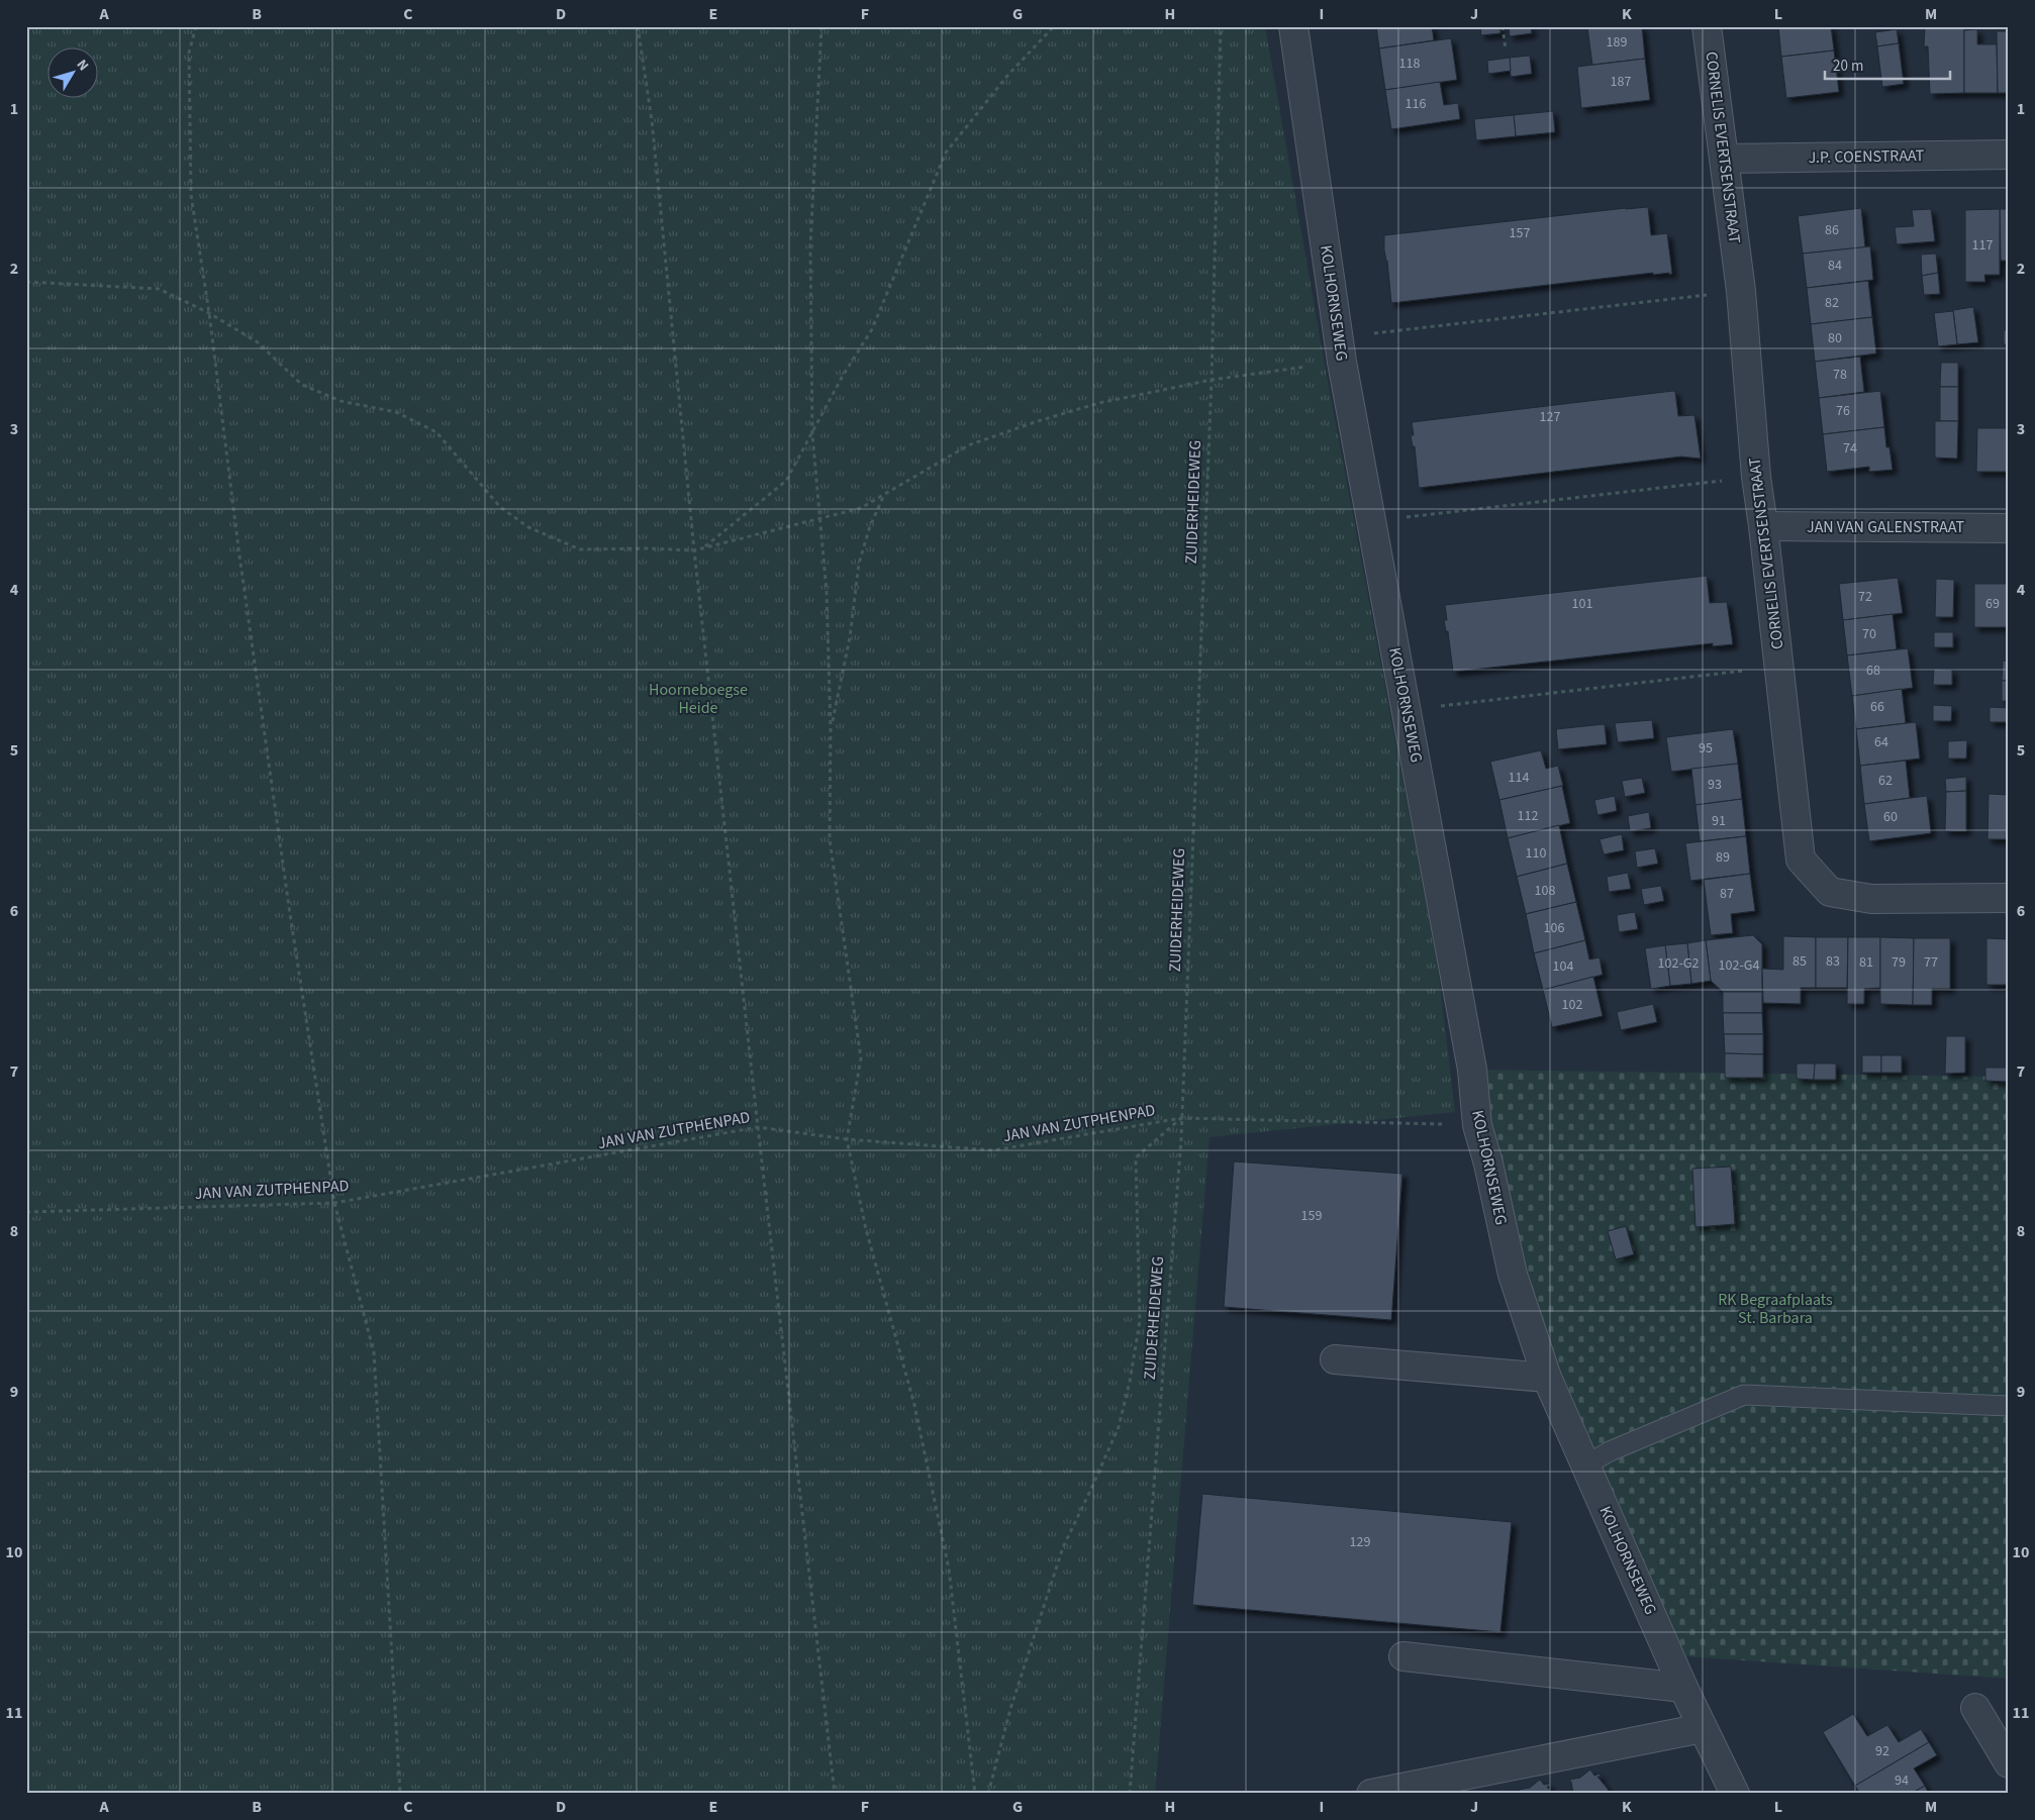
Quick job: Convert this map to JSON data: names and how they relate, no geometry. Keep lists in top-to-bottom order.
{
  "streets": {
    "street": [
      "CORNELIS EVERTSENSTRAAT",
      "J.P. COENSTRAAT",
      "KOLHORNSEWEG",
      "JAN VAN GALENSTRAAT"
    ],
    "path": ["ZUIDERHEIDEWEG", "JAN VAN ZUTPHENPAD"]
  },
  "crossings": [
    ["CORNELIS EVERTSENSTRAAT", "J.P. COENSTRAAT"],
    ["CORNELIS EVERTSENSTRAAT", "JAN VAN GALENSTRAAT"],
    ["KOLHORNSEWEG", "JAN VAN ZUTPHENPAD"],
    ["ZUIDERHEIDEWEG", "JAN VAN ZUTPHENPAD"]
  ],
  "parks": ["Hoorneboegse Heide", "RK Begraafplaats St. Barbara"],
  "house_numbers": [
    "189",
    "118",
    "187",
    "116",
    "86",
    "157",
    "117",
    "84",
    "82",
    "80",
    "78",
    "76",
    "127",
    "74",
    "72",
    "101",
    "69",
    "70",
    "68",
    "66",
    "64",
    "95",
    "114",
    "62",
    "93",
    "112",
    "60",
    "91",
    "110",
    "89",
    "108",
    "87",
    "106",
    "85",
    "83",
    "81",
    "79",
    "77",
    "102-G2",
    "102-G4",
    "104",
    "102",
    "159",
    "129",
    "92",
    "94"
  ],
  "scale_bar": "20 m",
  "north": "top right",
  "grid": {
    "columns": [
      "A",
      "B",
      "C",
      "D",
      "E",
      "F",
      "G",
      "H",
      "I",
      "J",
      "K",
      "L",
      "M"
    ],
    "rows": [
      "1",
      "2",
      "3",
      "4",
      "5",
      "6",
      "7",
      "8",
      "9",
      "10",
      "11"
    ]
  }
}
